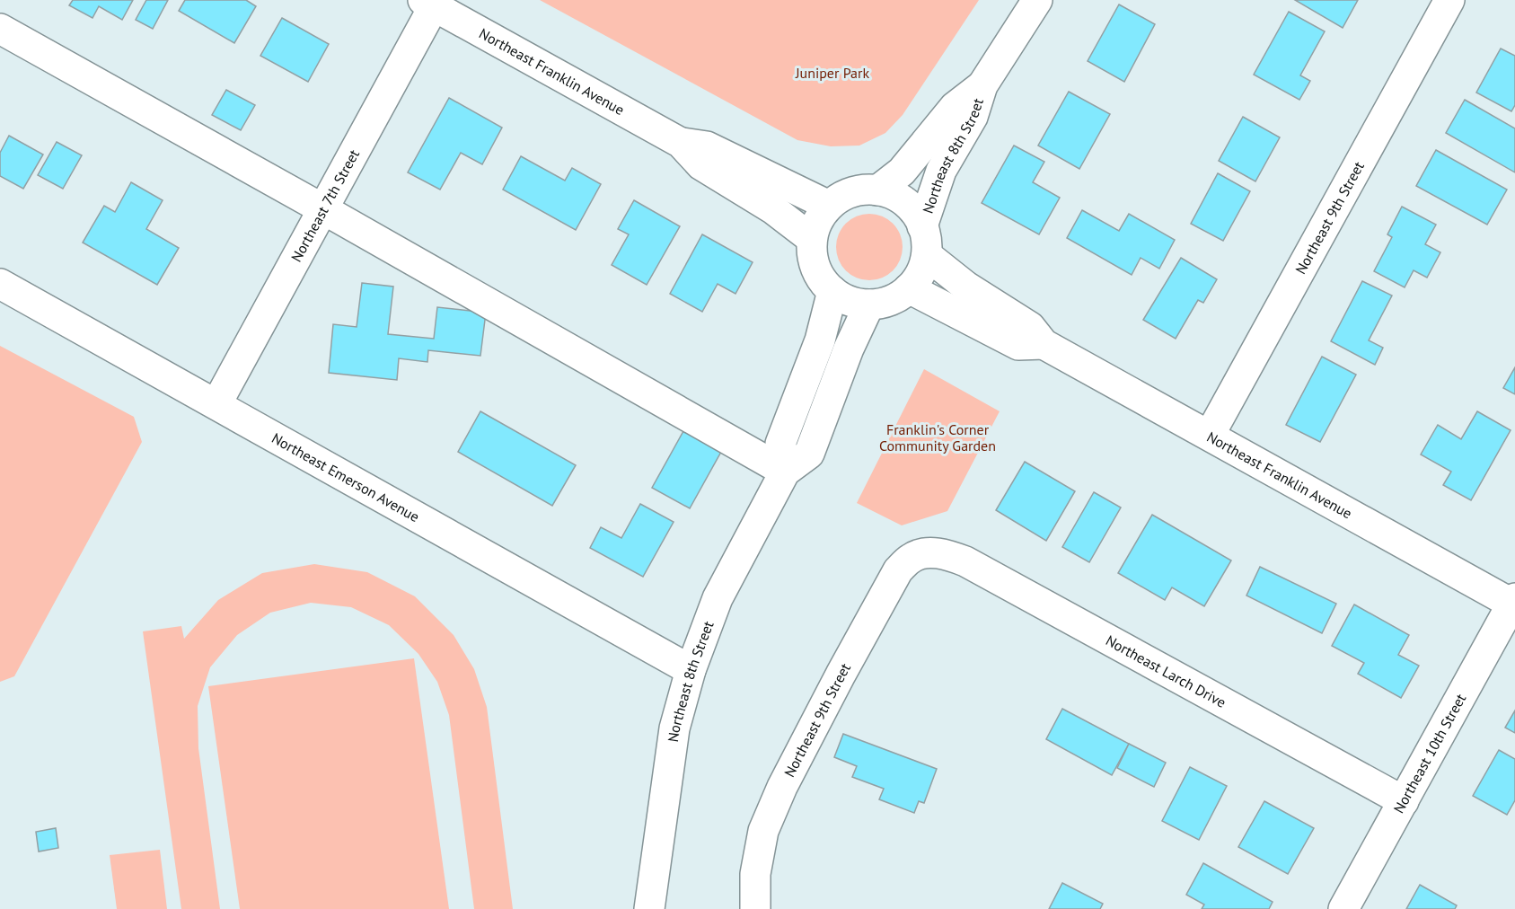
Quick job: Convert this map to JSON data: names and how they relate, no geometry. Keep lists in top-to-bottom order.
{
  "streets": {
    "street": [
      "Northeast Franklin Avenue",
      "Northeast 8th Street",
      "Northeast 7th Street",
      "Northeast 9th Street",
      "Northeast Emerson Avenue",
      "Northeast Larch Drive",
      "Northeast 10th Street"
    ]
  },
  "crossings": [
    ["Northeast Franklin Avenue", "Northeast 8th Street"],
    ["Northeast Franklin Avenue", "Northeast 7th Street"],
    ["Northeast Franklin Avenue", "Northeast 9th Street"],
    ["Northeast Franklin Avenue", "Northeast 10th Street"],
    ["Northeast 8th Street", "Northeast Emerson Avenue"],
    ["Northeast 7th Street", "Northeast Emerson Avenue"],
    ["Northeast 9th Street", "Northeast Larch Drive"],
    ["Northeast Larch Drive", "Northeast 10th Street"]
  ],
  "parks": ["Juniper Park", "Franklin's Corner Community Garden"]
}
